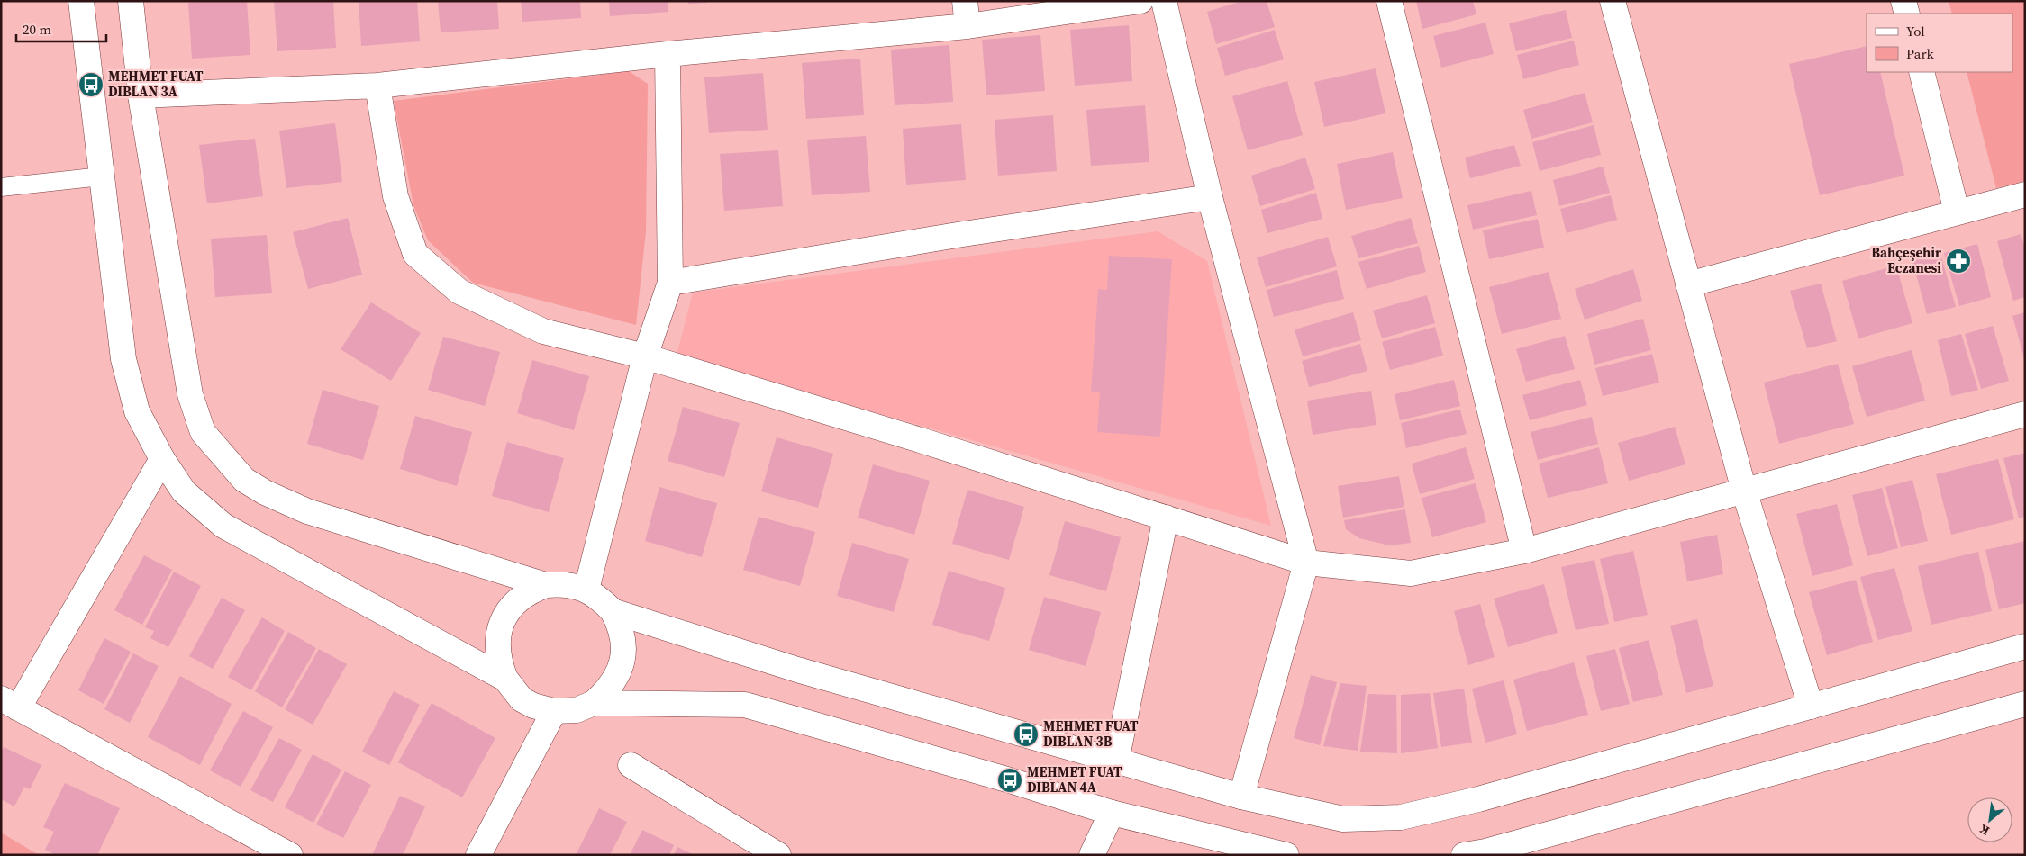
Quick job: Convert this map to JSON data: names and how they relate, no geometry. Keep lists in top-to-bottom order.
{
  "places": {
    "bus stop": ["MEHMET FUAT DIBLAN 3A", "MEHMET FUAT DIBLAN 3B", "MEHMET FUAT DIBLAN 4A"],
    "pharmacy": ["Bahçeşehir Eczanesi"]
  },
  "legend": ["Yol", "Park"],
  "scale_bar": "20 m",
  "north": "bottom left"
}
